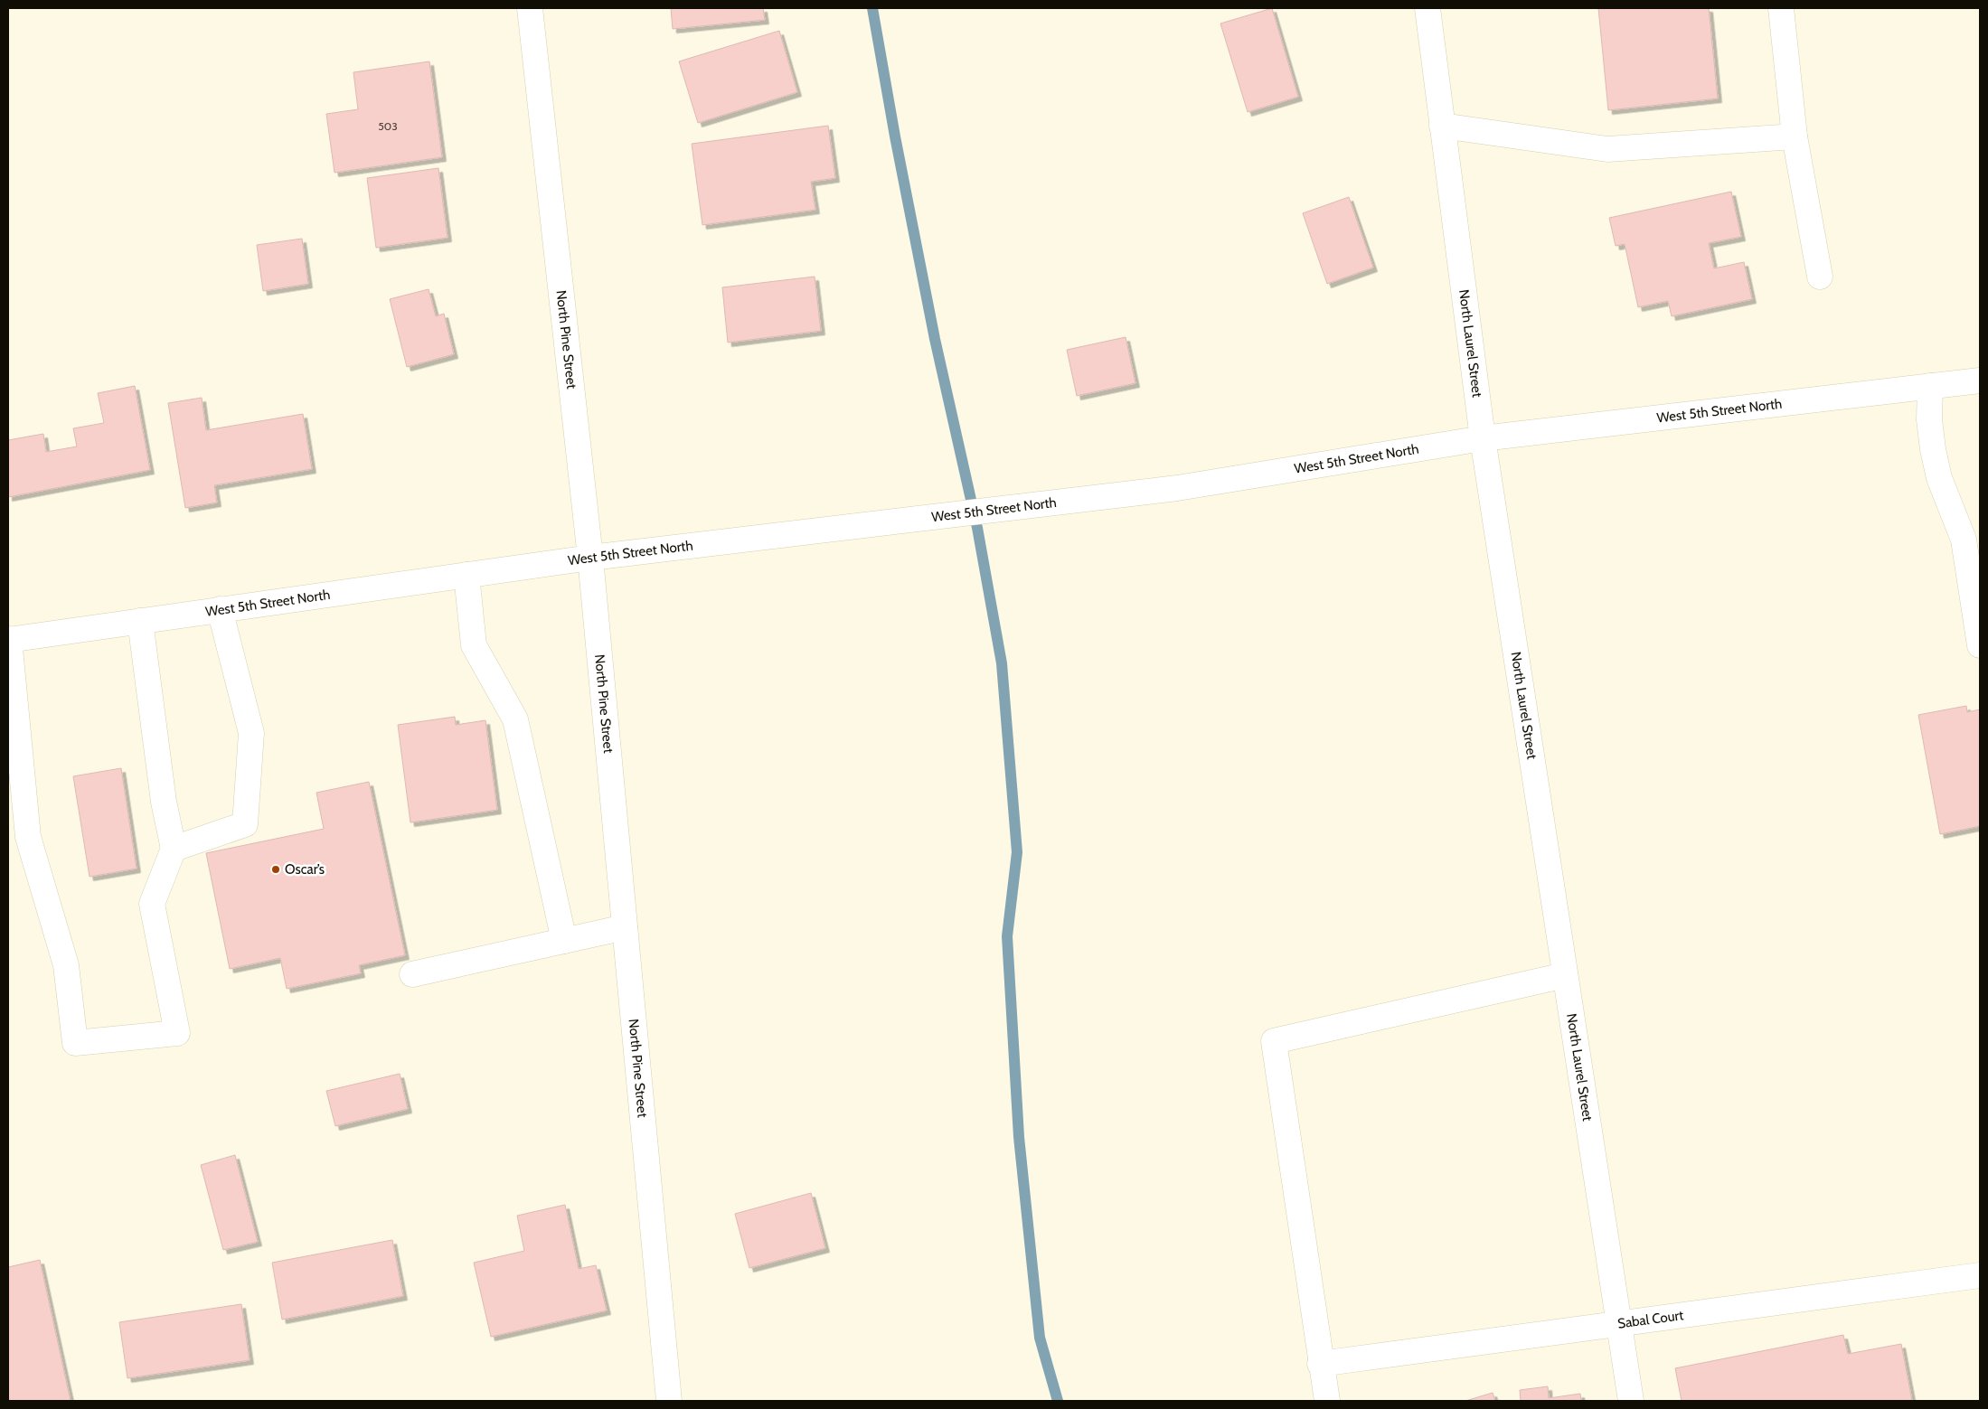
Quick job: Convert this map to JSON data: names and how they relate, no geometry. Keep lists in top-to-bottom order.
{
  "streets": {
    "street": [
      "North Pine Street",
      "North Laurel Street",
      "West 5th Street North",
      "Sabal Court"
    ]
  },
  "crossings": [
    ["North Pine Street", "West 5th Street North"],
    ["North Laurel Street", "West 5th Street North"],
    ["North Laurel Street", "Sabal Court"]
  ],
  "places": ["Oscar’s"],
  "house_numbers": ["503"]
}
